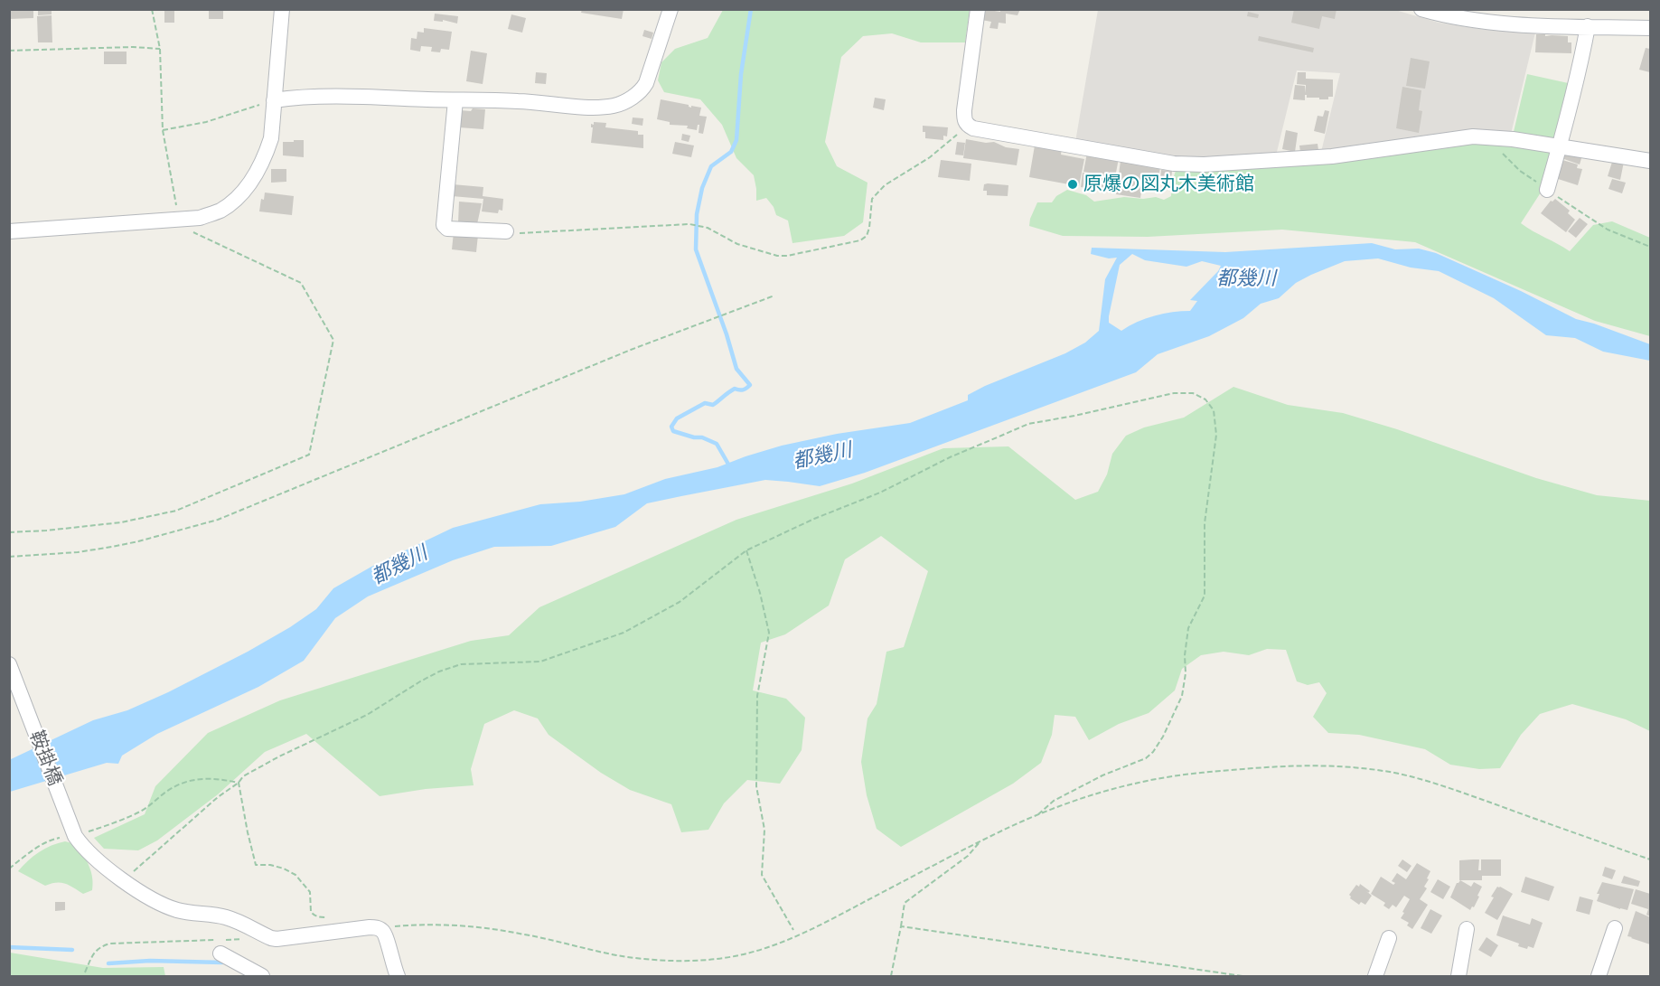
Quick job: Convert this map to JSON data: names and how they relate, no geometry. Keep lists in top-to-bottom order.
{
  "streets": {
    "street": ["鞍掛橋"]
  },
  "water": ["都幾川"],
  "places": ["原爆の図丸木美術館"]
}
